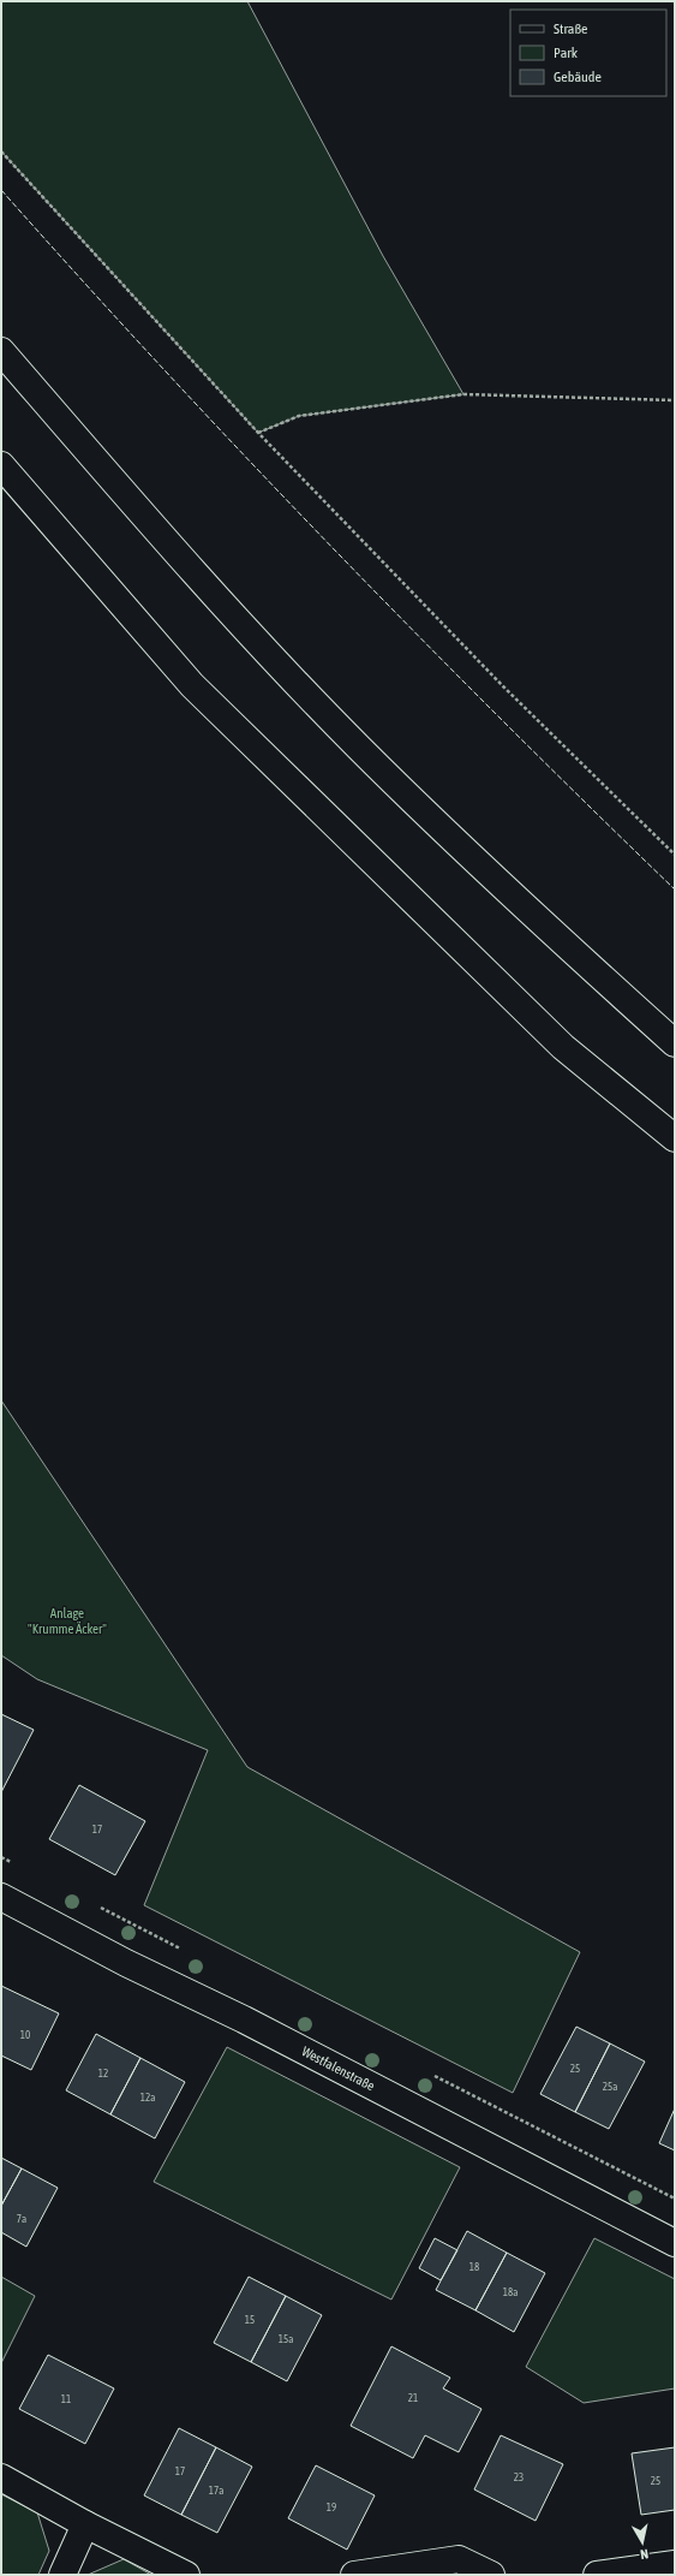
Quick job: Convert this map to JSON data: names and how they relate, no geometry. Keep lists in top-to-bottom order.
{
  "streets": {
    "main road": ["Westfalenstraße"]
  },
  "parks": ["Anlage \"Krumme Äcker\""],
  "house_numbers": [
    "17",
    "10",
    "25",
    "12",
    "25a",
    "12a",
    "7a",
    "18",
    "18a",
    "15",
    "15a",
    "21",
    "11",
    "17",
    "23",
    "25",
    "17a",
    "19"
  ],
  "legend": ["Straße", "Park", "Gebäude"],
  "north": "bottom"
}
